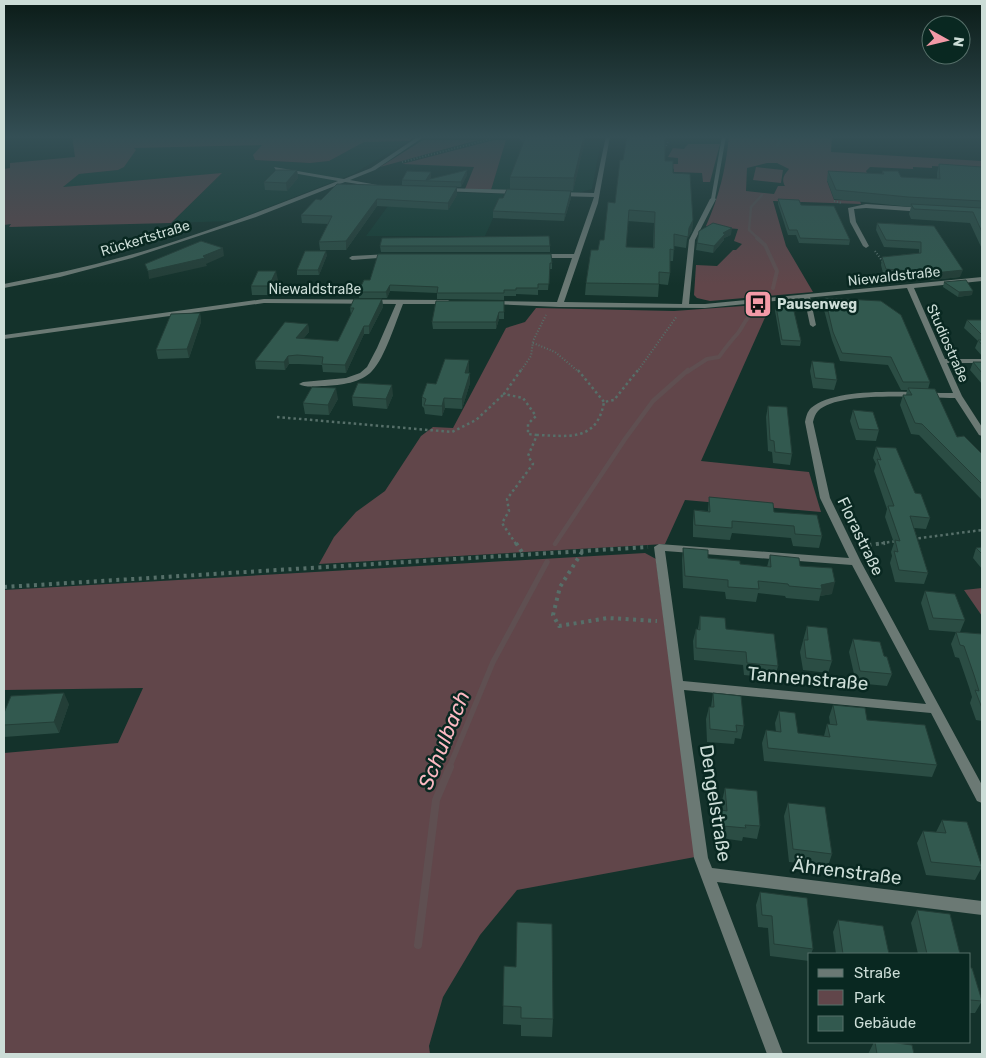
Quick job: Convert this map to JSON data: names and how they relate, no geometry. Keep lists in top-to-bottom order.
{
  "streets": {
    "street": [
      "Rückertstraße",
      "Niewaldstraße",
      "Studiostraße",
      "Florastraße",
      "Tannenstraße",
      "Dengelstraße",
      "Ährenstraße"
    ]
  },
  "crossings": [
    ["Niewaldstraße", "Studiostraße"],
    ["Studiostraße", "Florastraße"],
    ["Florastraße", "Tannenstraße"],
    ["Tannenstraße", "Dengelstraße"],
    ["Dengelstraße", "Ährenstraße"]
  ],
  "water": ["Schulbach"],
  "places": {
    "bus stop": ["Pausenweg"]
  },
  "legend": ["Straße", "Park", "Gebäude"],
  "north": "right"
}
